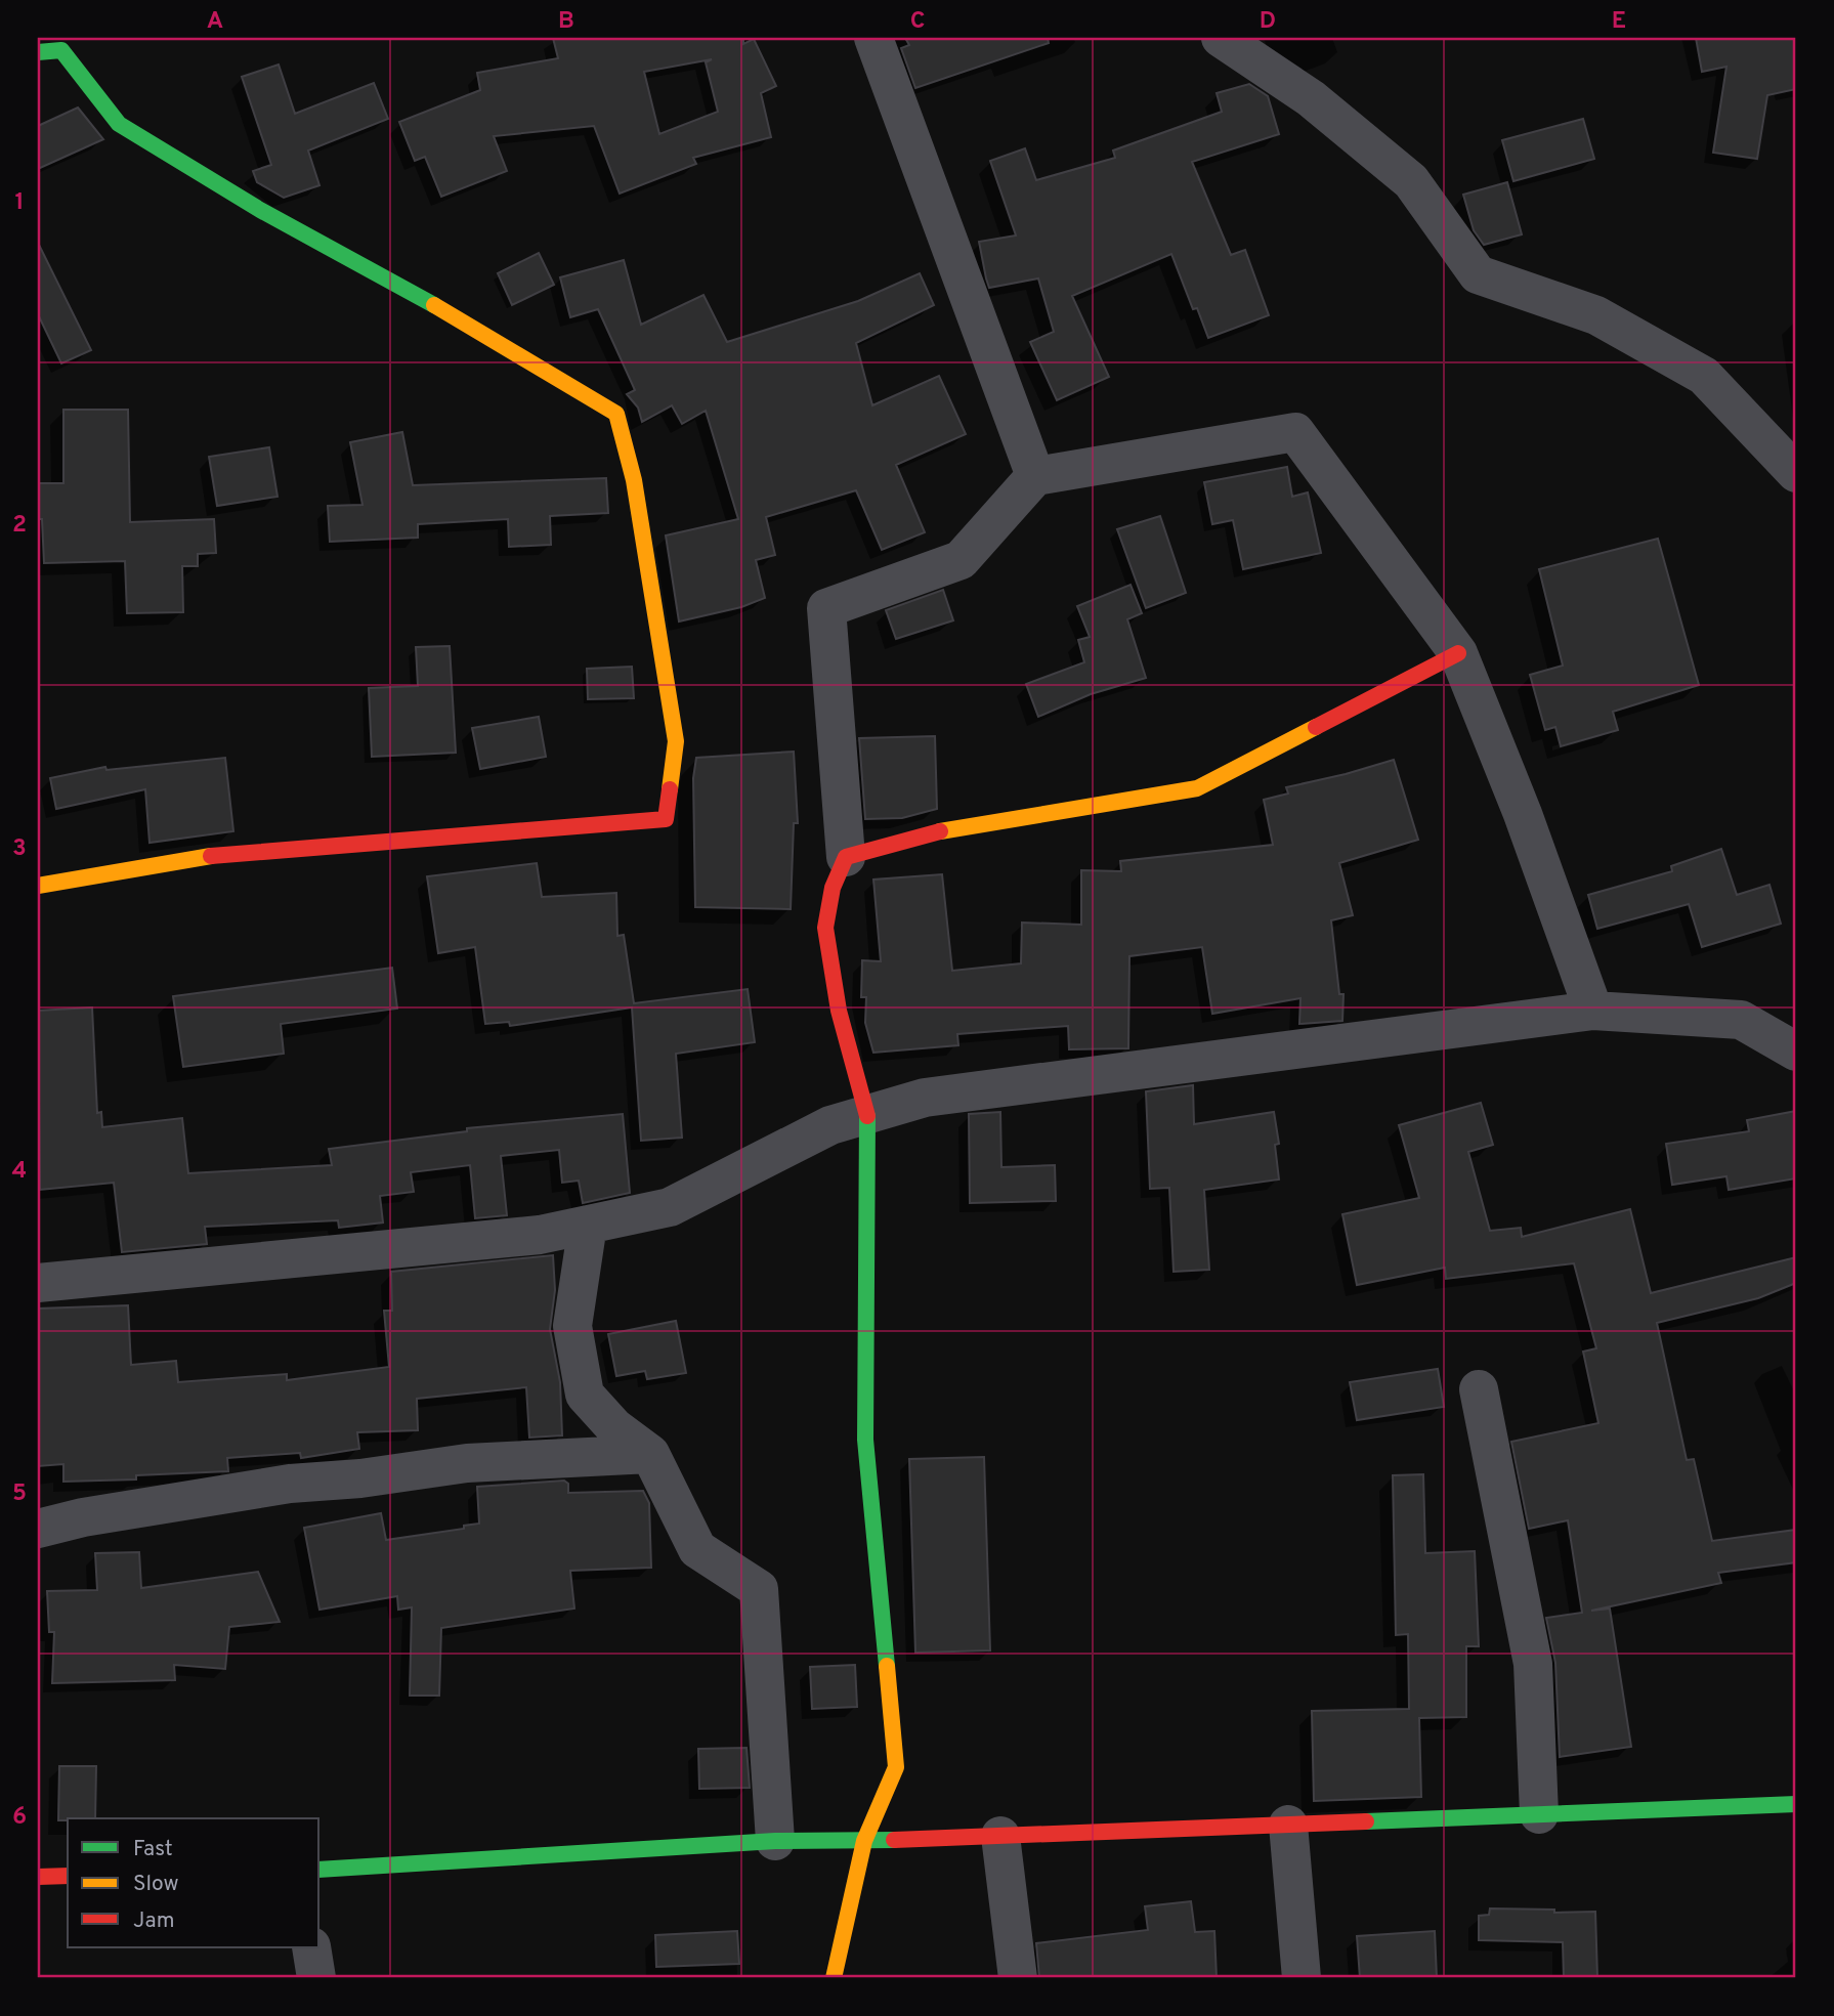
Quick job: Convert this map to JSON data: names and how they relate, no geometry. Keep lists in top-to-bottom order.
{
  "legend": ["Fast", "Slow", "Jam"],
  "grid": {
    "columns": [
      "A",
      "B",
      "C",
      "D",
      "E"
    ],
    "rows": [
      "1",
      "2",
      "3",
      "4",
      "5",
      "6"
    ]
  }
}
